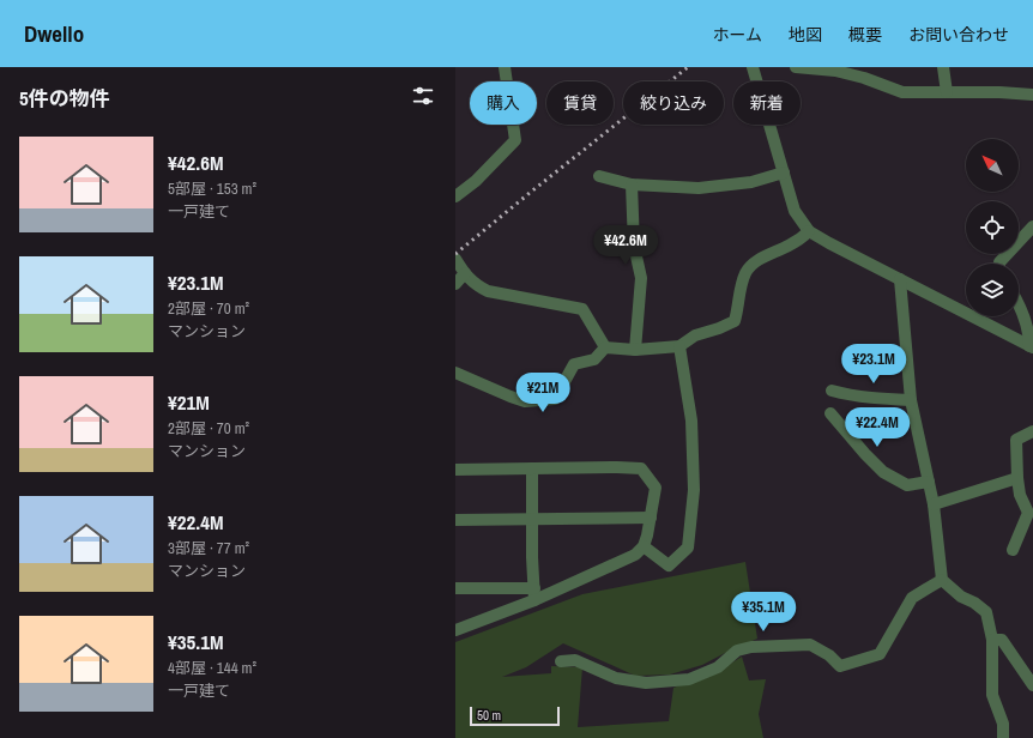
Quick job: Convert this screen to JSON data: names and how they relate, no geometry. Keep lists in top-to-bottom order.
{
  "scale_bar": "50 m",
  "north": "top left",
  "page": {
    "header": "Dwello",
    "nav": [
      "ホーム",
      "地図",
      "概要",
      "お問い合わせ"
    ],
    "heading": "5件の物件",
    "chip": [
      "購入",
      "賃貸",
      "絞り込み",
      "新着"
    ],
    "list": [
      {
        "name": "¥42.6M",
        "note": "5部屋 · 153 m² · 一戸建て"
      },
      {
        "name": "¥23.1M",
        "note": "2部屋 · 70 m² · マンション"
      },
      {
        "name": "¥21M",
        "note": "2部屋 · 70 m² · マンション"
      },
      {
        "name": "¥22.4M",
        "note": "3部屋 · 77 m² · マンション"
      },
      {
        "name": "¥35.1M",
        "note": "4部屋 · 144 m² · 一戸建て"
      }
    ],
    "price": [
      "¥42.6M",
      "¥23.1M",
      "¥21M",
      "¥22.4M",
      "¥35.1M"
    ],
    "scale": "50 m"
  }
}
